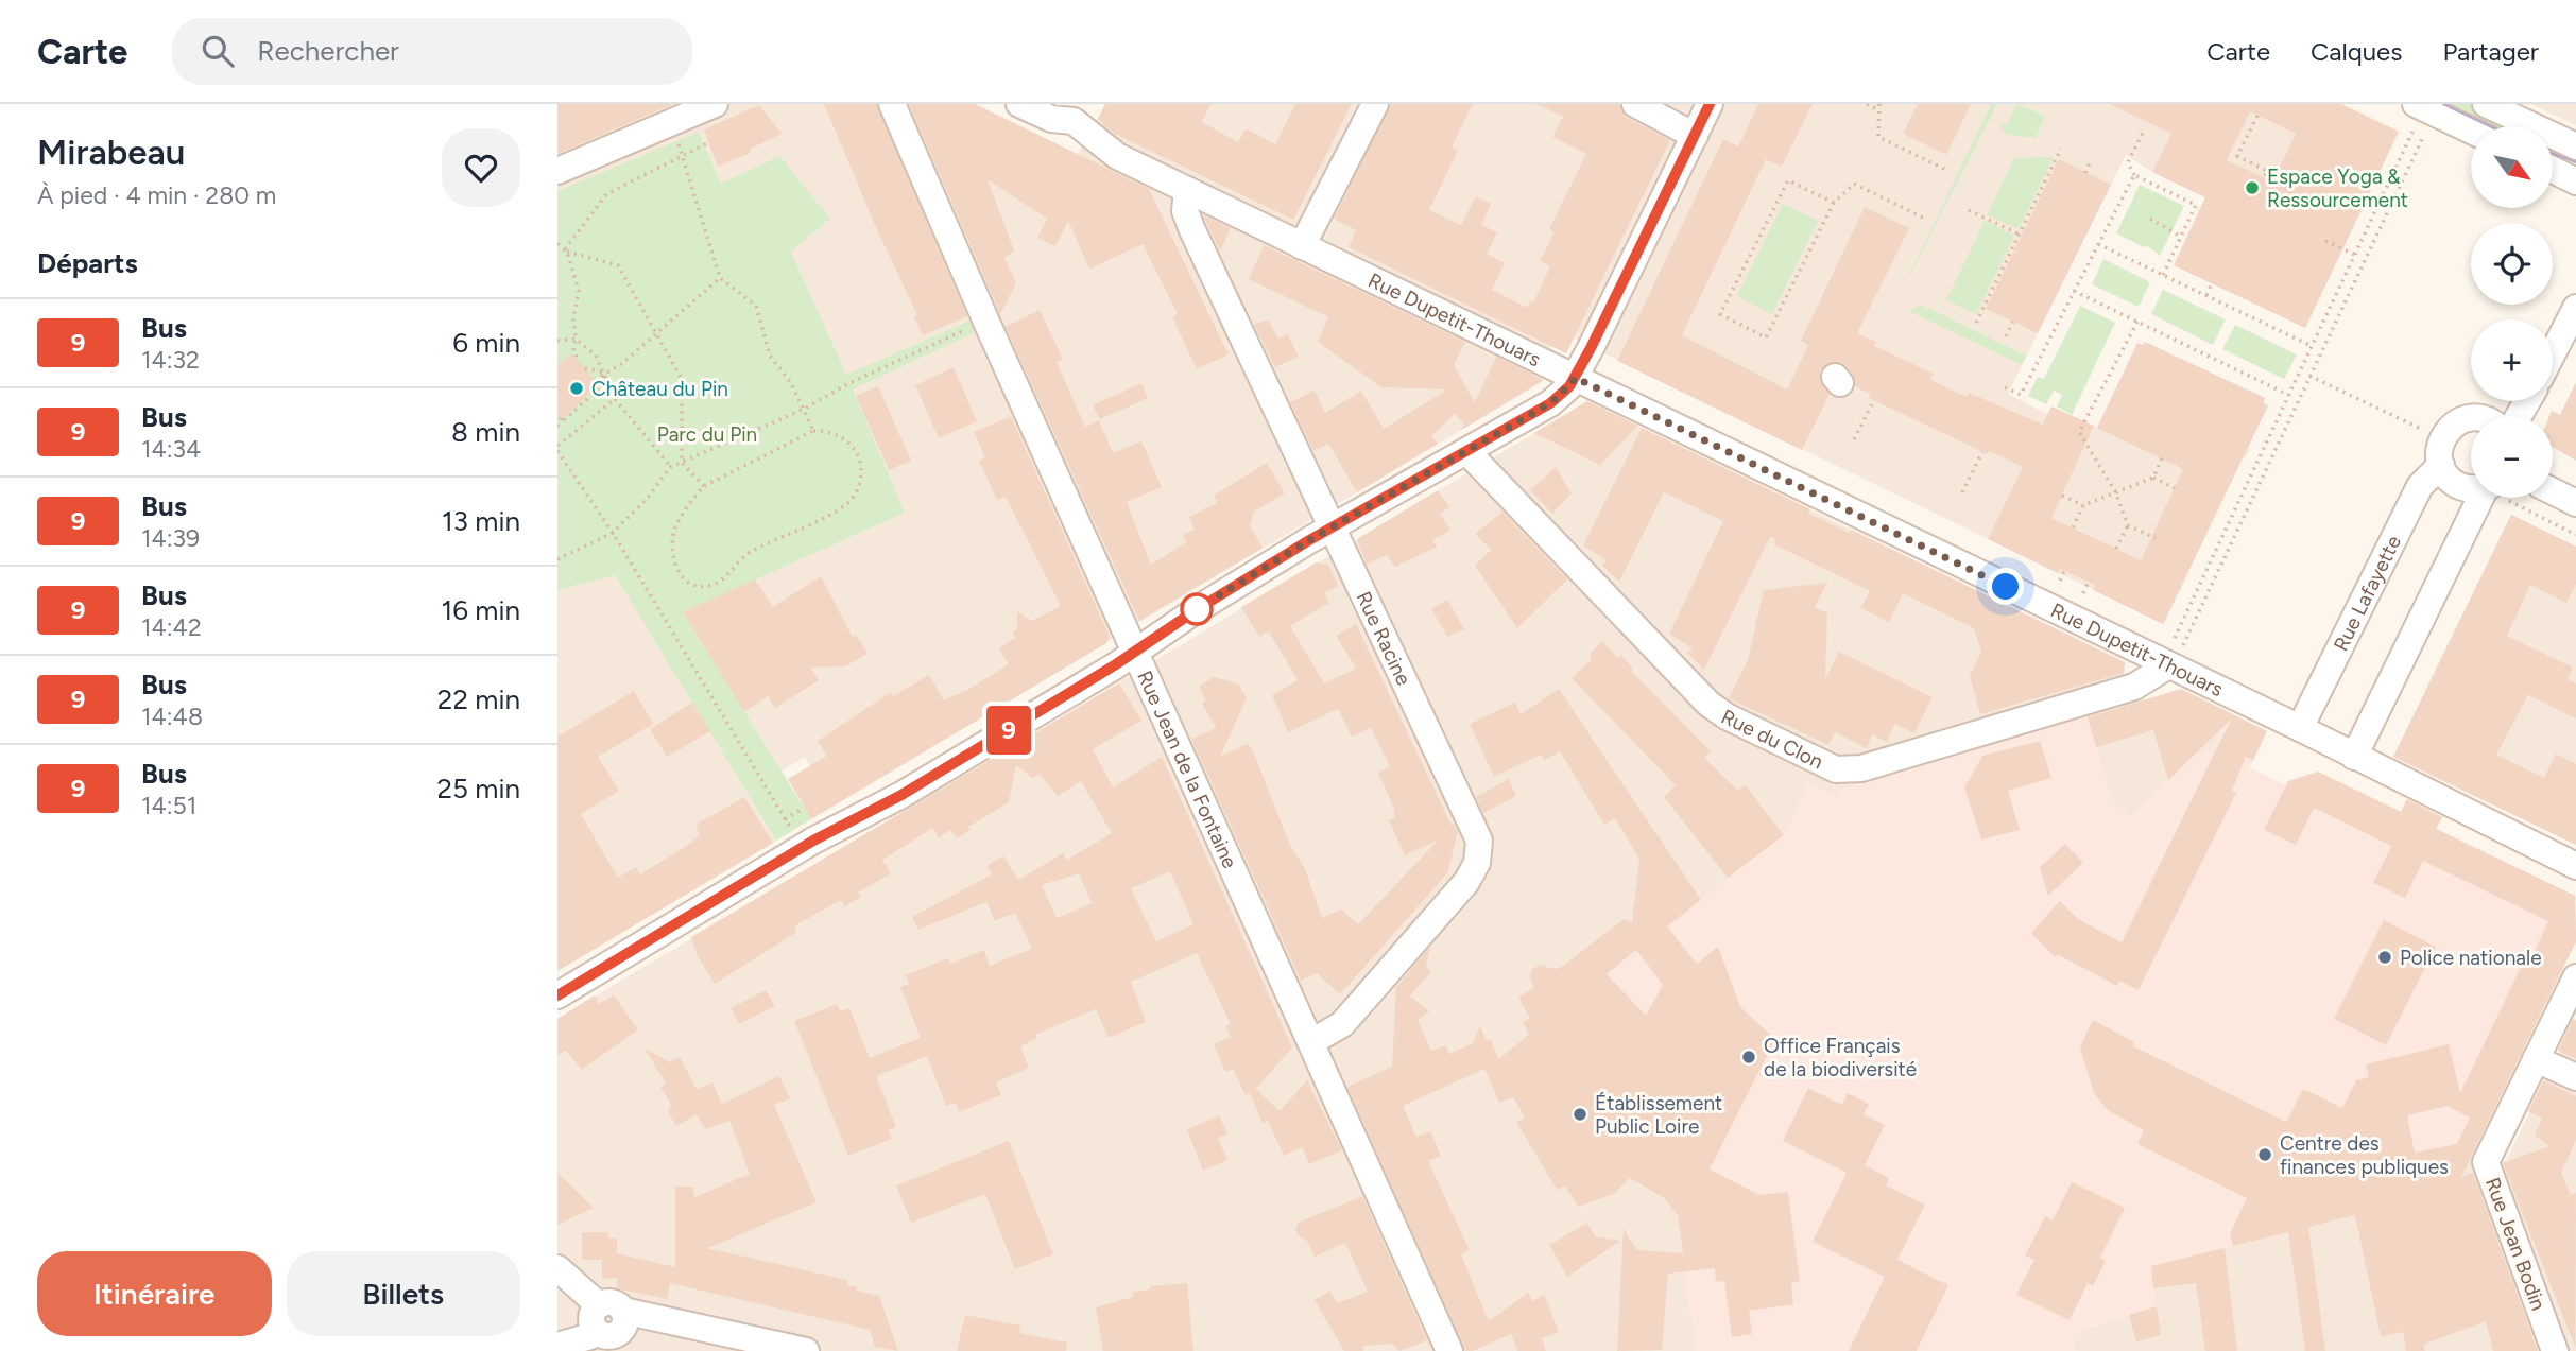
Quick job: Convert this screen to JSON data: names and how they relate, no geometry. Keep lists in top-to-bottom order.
{
  "streets": {
    "street": [
      "Rue Dupetit-Thouars",
      "Rue Lafayette",
      "Rue Racine",
      "Rue du Clon",
      "Rue Jean de la Fontaine",
      "Rue Jean Bodin"
    ]
  },
  "crossings": [
    ["Rue Dupetit-Thouars", "Rue Lafayette"],
    ["Rue Dupetit-Thouars", "Rue Racine"],
    ["Rue Dupetit-Thouars", "Rue du Clon"],
    ["Rue Racine", "Rue Jean de la Fontaine"]
  ],
  "parks": ["Parc du Pin"],
  "places": [
    "Espace Yoga & Ressourcement",
    "Château du Pin",
    "Police nationale",
    "Office Français de la biodiversité",
    "Établissement Public Loire",
    "Centre des finances publiques"
  ],
  "lines": ["bus line 9"],
  "north": "bottom right",
  "page": {
    "header": "Carte",
    "search": "Rechercher",
    "nav": ["Carte", "Calques", "Partager"],
    "heading": [
      ["Mirabeau", "À pied · 4 min · 280 m"],
      "Départs"
    ],
    "on_map": "9",
    "map_buttons": ["+", "−"],
    "list": [
      {
        "mark": "9",
        "name": "Bus",
        "note": "14:32",
        "value": "6 min"
      },
      {
        "mark": "9",
        "name": "Bus",
        "note": "14:34",
        "value": "8 min"
      },
      {
        "mark": "9",
        "name": "Bus",
        "note": "14:39",
        "value": "13 min"
      },
      {
        "mark": "9",
        "name": "Bus",
        "note": "14:42",
        "value": "16 min"
      },
      {
        "mark": "9",
        "name": "Bus",
        "note": "14:48",
        "value": "22 min"
      },
      {
        "mark": "9",
        "name": "Bus",
        "note": "14:51",
        "value": "25 min"
      }
    ],
    "buttons": ["Itinéraire", "Billets"]
  }
}
